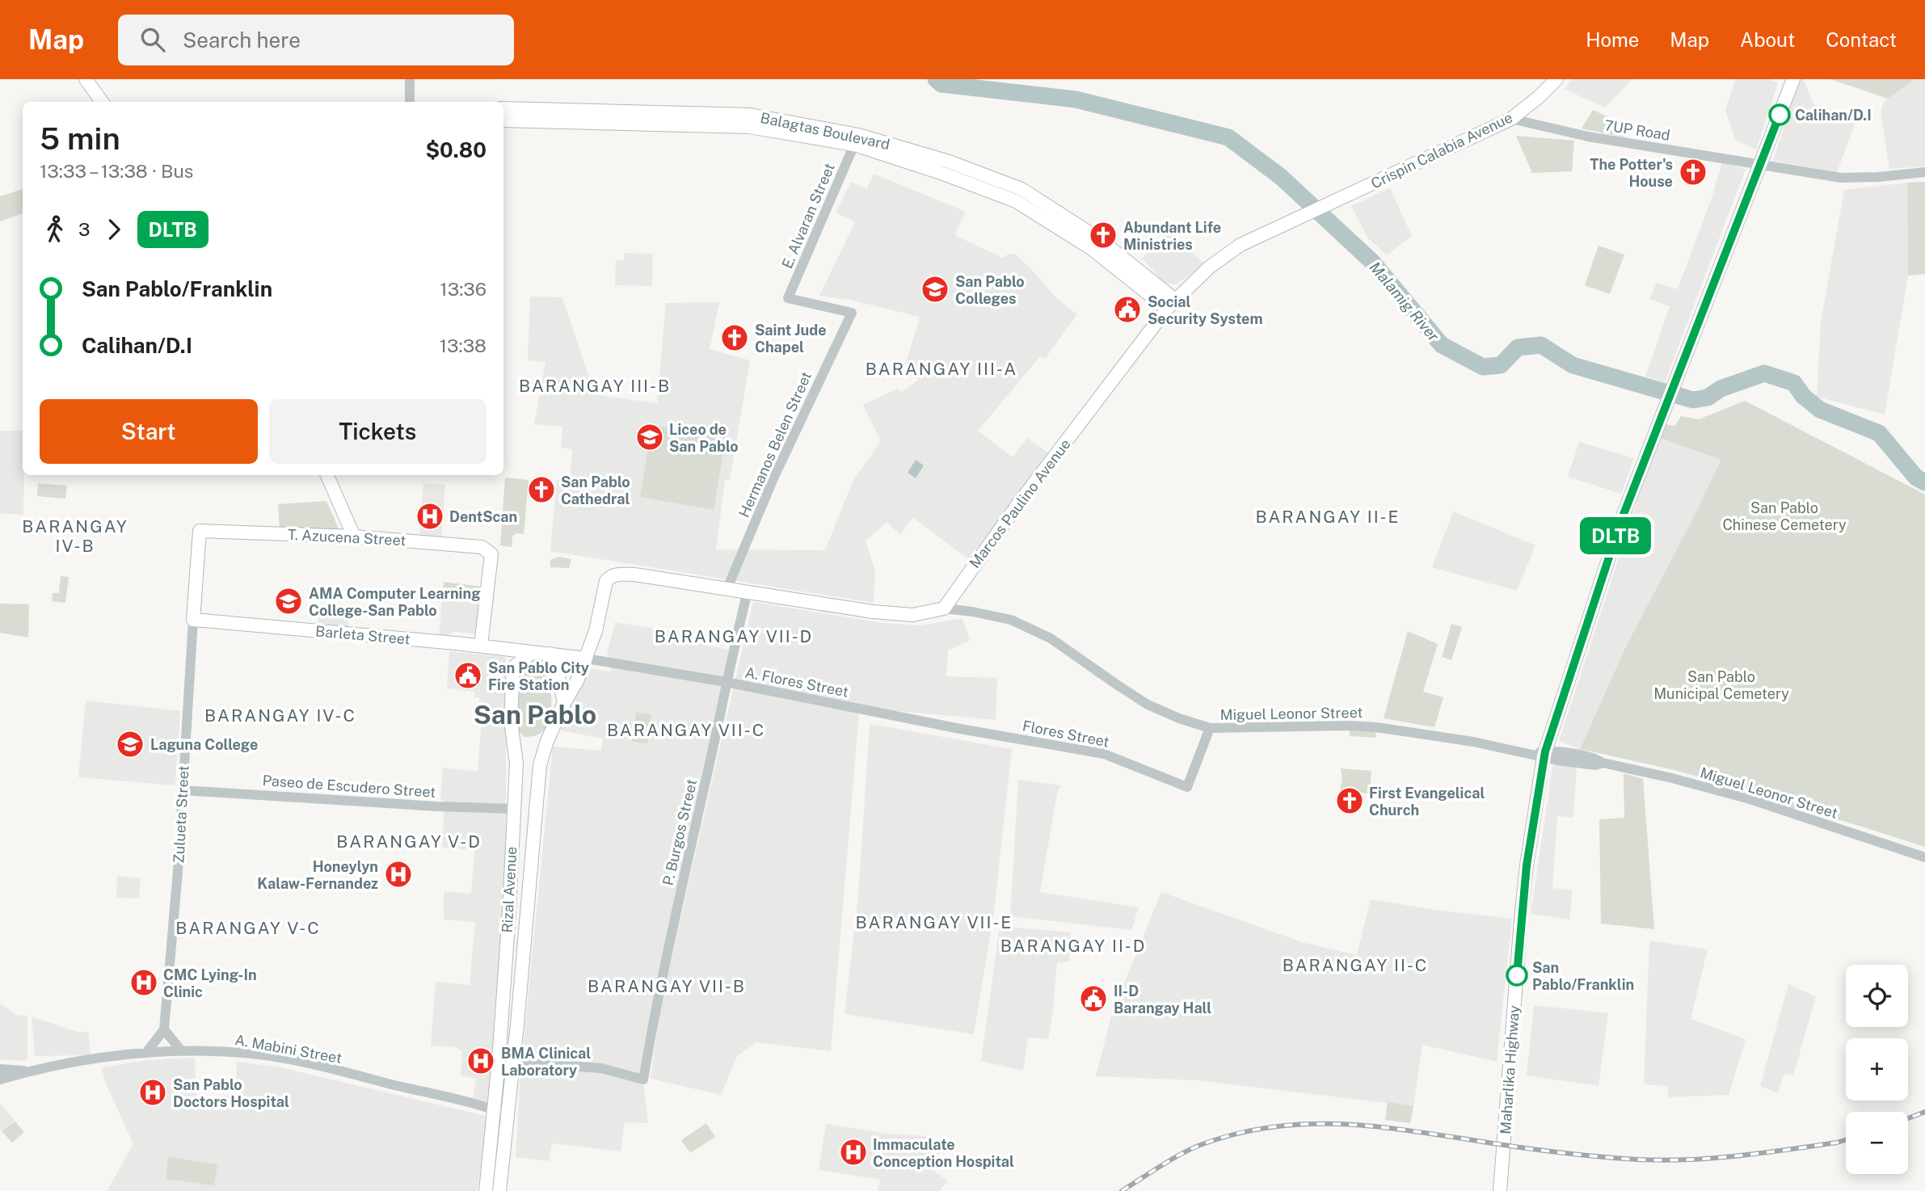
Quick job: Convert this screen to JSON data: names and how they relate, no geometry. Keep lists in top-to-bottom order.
{
  "streets": {
    "main road": [
      "Balagtas Boulevard",
      "Crispin Calabia Avenue",
      "Marcos Paulino Avenue",
      "T. Azucena Street",
      "Barleta Street",
      "Zulueta Street",
      "Rizal Avenue",
      "Maharlika Highway"
    ],
    "street": [
      "7UP Road",
      "E. Alvaran Street",
      "Hermanos Belen Street",
      "A. Flores Street",
      "Miguel Leonor Street",
      "Flores Street",
      "Paseo de Escudero Street",
      "P. Burgos Street",
      "A. Mabini Street"
    ]
  },
  "crossings": [
    ["7UP Road", "Crispin Calabia Avenue"],
    ["7UP Road", "Maharlika Highway"],
    ["Balagtas Boulevard", "E. Alvaran Street"],
    ["Balagtas Boulevard", "Marcos Paulino Avenue"],
    ["Crispin Calabia Avenue", "Marcos Paulino Avenue"],
    ["E. Alvaran Street", "Hermanos Belen Street"],
    ["Hermanos Belen Street", "Rizal Avenue"],
    ["Marcos Paulino Avenue", "Miguel Leonor Street"],
    ["T. Azucena Street", "Barleta Street"],
    ["T. Azucena Street", "Zulueta Street"],
    ["Barleta Street", "Zulueta Street"],
    ["Barleta Street", "Rizal Avenue"],
    ["A. Flores Street", "Flores Street"],
    ["A. Flores Street", "P. Burgos Street"],
    ["A. Flores Street", "Rizal Avenue"],
    ["Miguel Leonor Street", "Flores Street"],
    ["Miguel Leonor Street", "Maharlika Highway"],
    ["Paseo de Escudero Street", "Zulueta Street"],
    ["Paseo de Escudero Street", "Rizal Avenue"],
    ["P. Burgos Street", "Rizal Avenue"],
    ["Rizal Avenue", "A. Mabini Street"]
  ],
  "districts": [
    "BARANGAY III-A",
    "BARANGAY III-B",
    "BARANGAY II-E",
    "BARANGAY IV-B",
    "BARANGAY VII-D",
    "San Pablo",
    "BARANGAY IV-C",
    "BARANGAY VII-C",
    "BARANGAY V-D",
    "BARANGAY VII-E",
    "BARANGAY V-C",
    "BARANGAY II-D",
    "BARANGAY II-C",
    "BARANGAY VII-B"
  ],
  "water": ["Malamig River"],
  "parks": ["San Pablo Chinese Cemetery", "San Pablo Municipal Cemetery"],
  "places": {
    "other": ["Calihan/D.I", "San Pablo/Franklin"],
    "church": [
      "The Potter's House",
      "Abundant Life Ministries",
      "Saint Jude Chapel",
      "San Pablo Cathedral",
      "First Evangelical Church"
    ],
    "school or university": [
      "San Pablo Colleges",
      "Liceo de San Pablo",
      "AMA Computer Learning College-San Pablo",
      "Laguna College"
    ],
    "public building": ["Social Security System", "San Pablo City Fire Station", "II-D Barangay Hall"],
    "hospital": [
      "DentScan",
      "Honeylyn Kalaw-Fernandez",
      "CMC Lying-In Clinic",
      "BMA Clinical Laboratory",
      "San Pablo Doctors Hospital",
      "Immaculate Conception Hospital"
    ]
  },
  "lines": ["bus line DLTB"],
  "page": {
    "header": "Map",
    "search": "Search here",
    "nav": [
      "Home",
      "Map",
      "About",
      "Contact"
    ],
    "on_map": "DLTB",
    "heading": ["5 min", "13:33 – 13:38 · Bus", "$0.80"],
    "legs": ["3", "DLTB"],
    "list": [
      {
        "name": "San Pablo/Franklin",
        "value": "13:36"
      },
      {
        "name": "Calihan/D.I",
        "value": "13:38"
      }
    ],
    "buttons": ["Start", "Tickets"],
    "map_buttons": ["+", "−"]
  }
}
